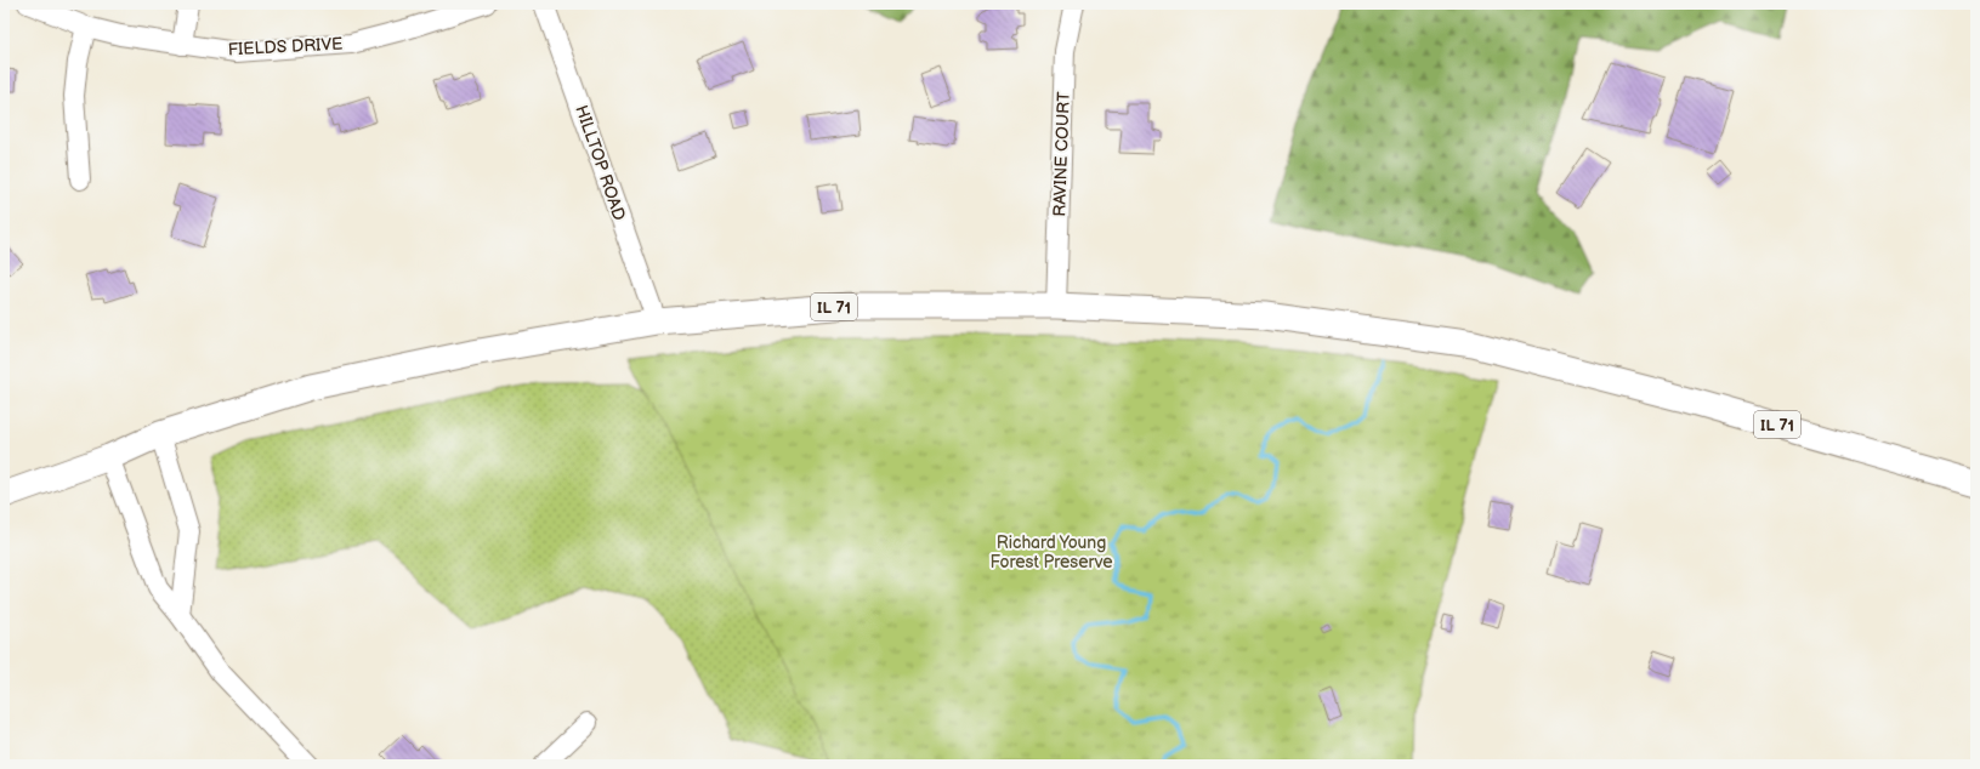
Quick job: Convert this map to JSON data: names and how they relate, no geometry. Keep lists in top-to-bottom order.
{
  "streets": {
    "main road": ["IL 71"],
    "street": ["FIELDS DRIVE", "RAVINE COURT", "HILLTOP ROAD"]
  },
  "crossings": [
    ["RAVINE COURT", "IL 71"],
    ["HILLTOP ROAD", "IL 71"]
  ],
  "parks": ["Richard Young Forest Preserve"]
}
